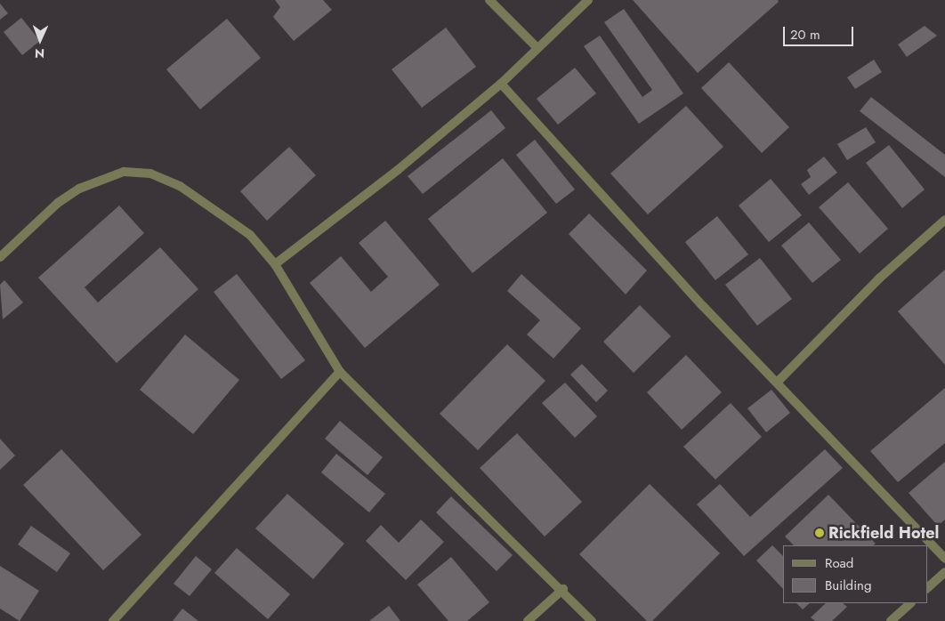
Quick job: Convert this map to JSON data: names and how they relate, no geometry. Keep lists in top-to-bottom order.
{
  "places": ["Rickfield Hotel"],
  "legend": ["Road", "Building"],
  "scale_bar": "20 m",
  "north": "bottom"
}
